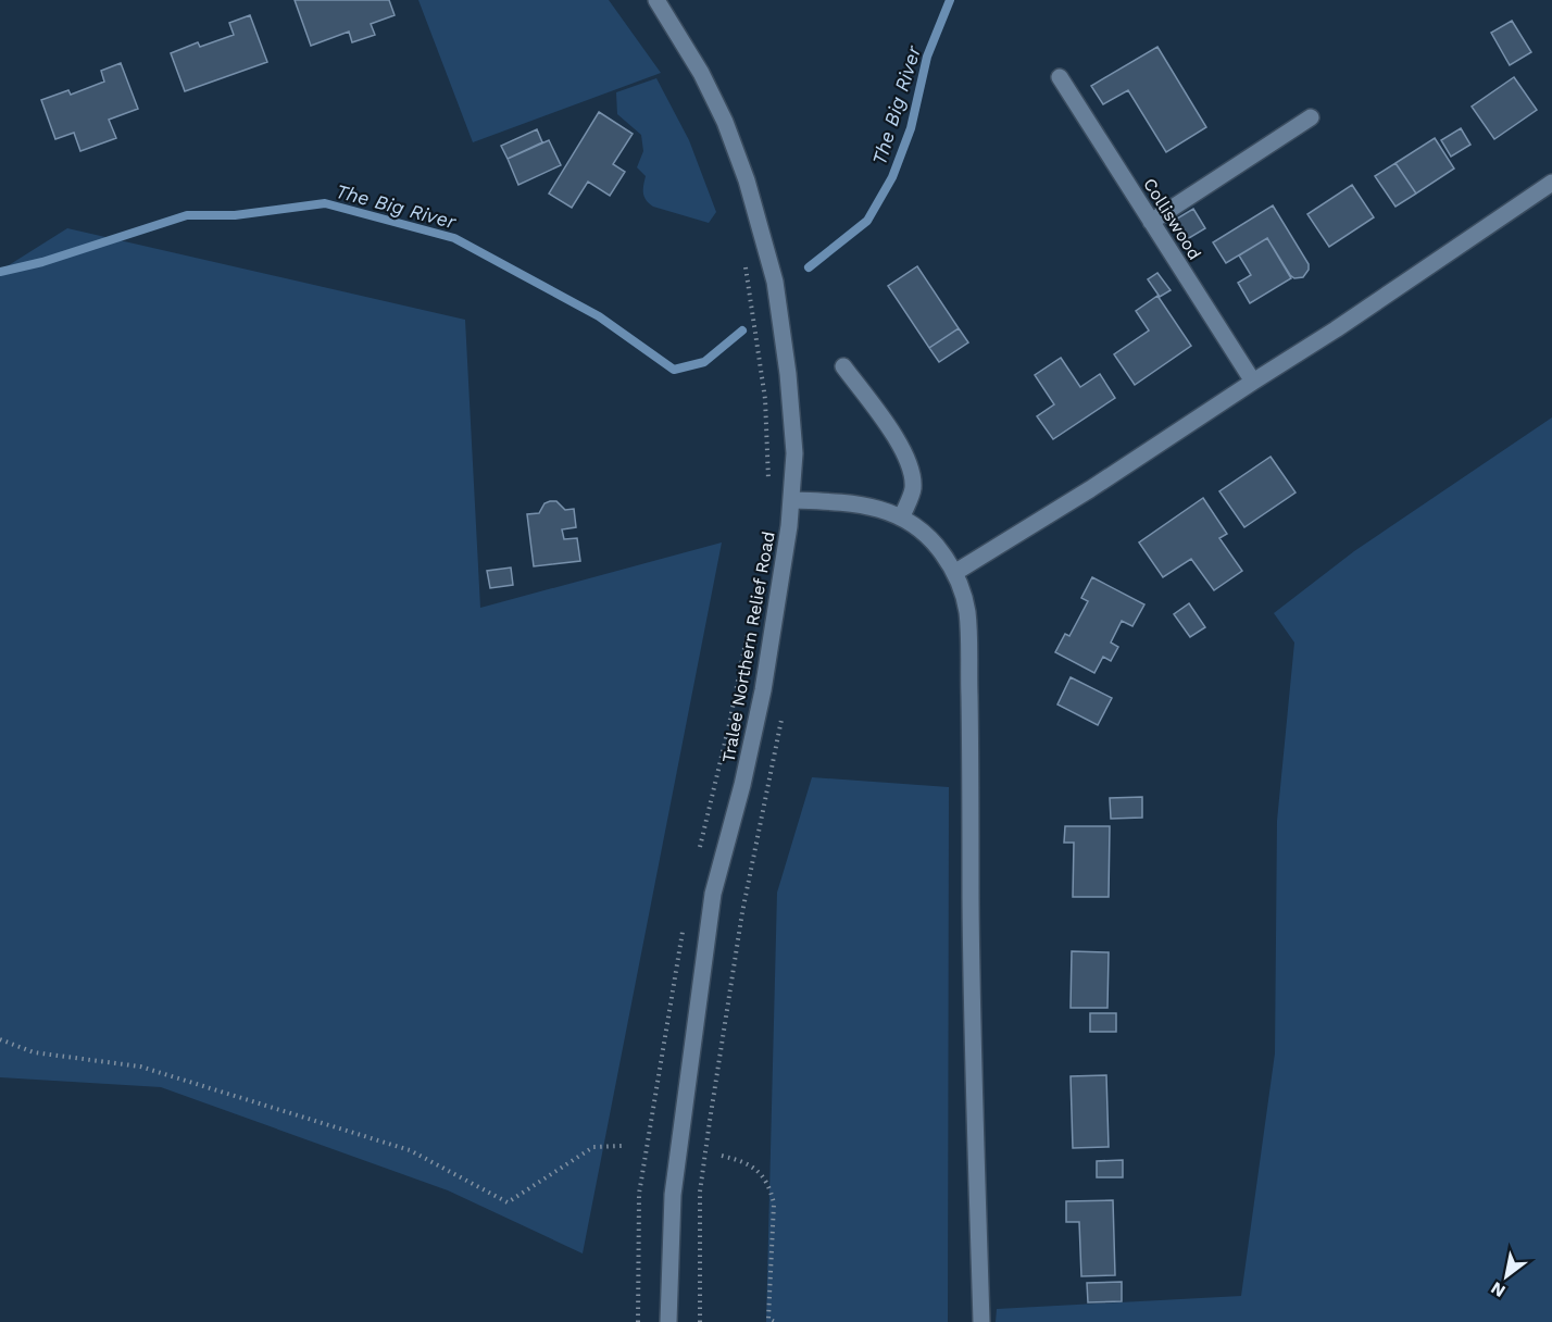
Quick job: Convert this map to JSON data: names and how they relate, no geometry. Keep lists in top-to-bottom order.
{
  "streets": {
    "street": ["Colliswood", "Tralee Northern Relief Road"]
  },
  "water": ["The Big River"],
  "north": "bottom left"
}
